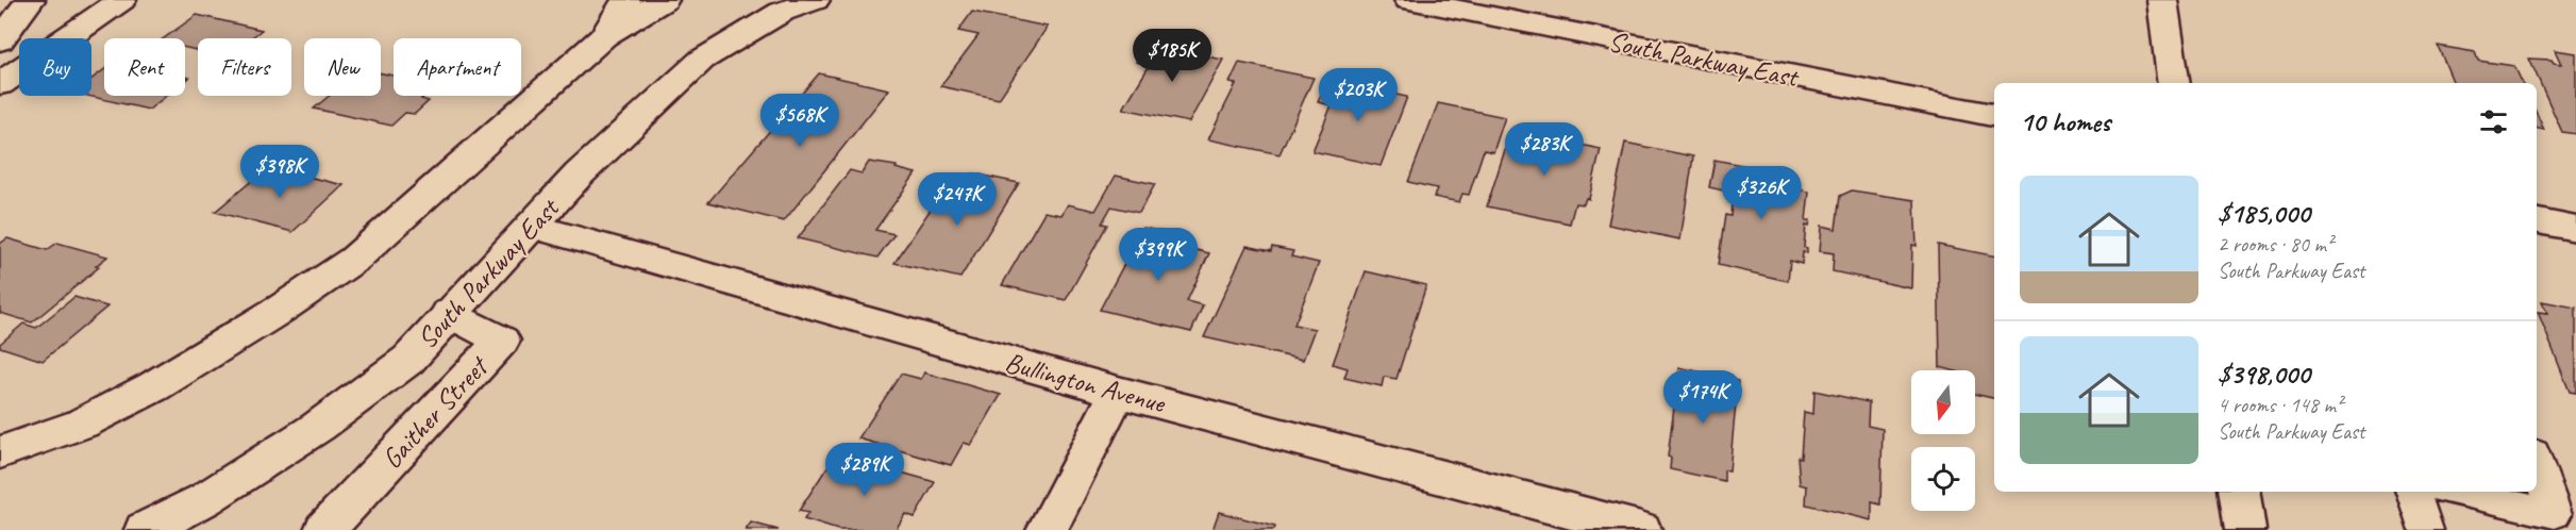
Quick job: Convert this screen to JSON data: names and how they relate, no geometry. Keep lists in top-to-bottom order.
{
  "streets": {
    "main road": ["South Parkway East", "Bullington Avenue", "Gaither Street"]
  },
  "crossings": [
    ["South Parkway East", "Bullington Avenue"],
    ["South Parkway East", "Gaither Street"]
  ],
  "north": "bottom",
  "page": {
    "price": [
      "$185K",
      "$203K",
      "$568K",
      "$283K",
      "$398K",
      "$326K",
      "$247K",
      "$399K",
      "$174K",
      "$289K"
    ],
    "chip": [
      "Buy",
      "Rent",
      "Filters",
      "New",
      "Apartment"
    ],
    "heading": "10 homes",
    "list": [
      {
        "name": "$185,000",
        "note": "2 rooms · 80 m² · South Parkway East"
      },
      {
        "name": "$398,000",
        "note": "4 rooms · 148 m² · South Parkway East"
      }
    ]
  }
}
